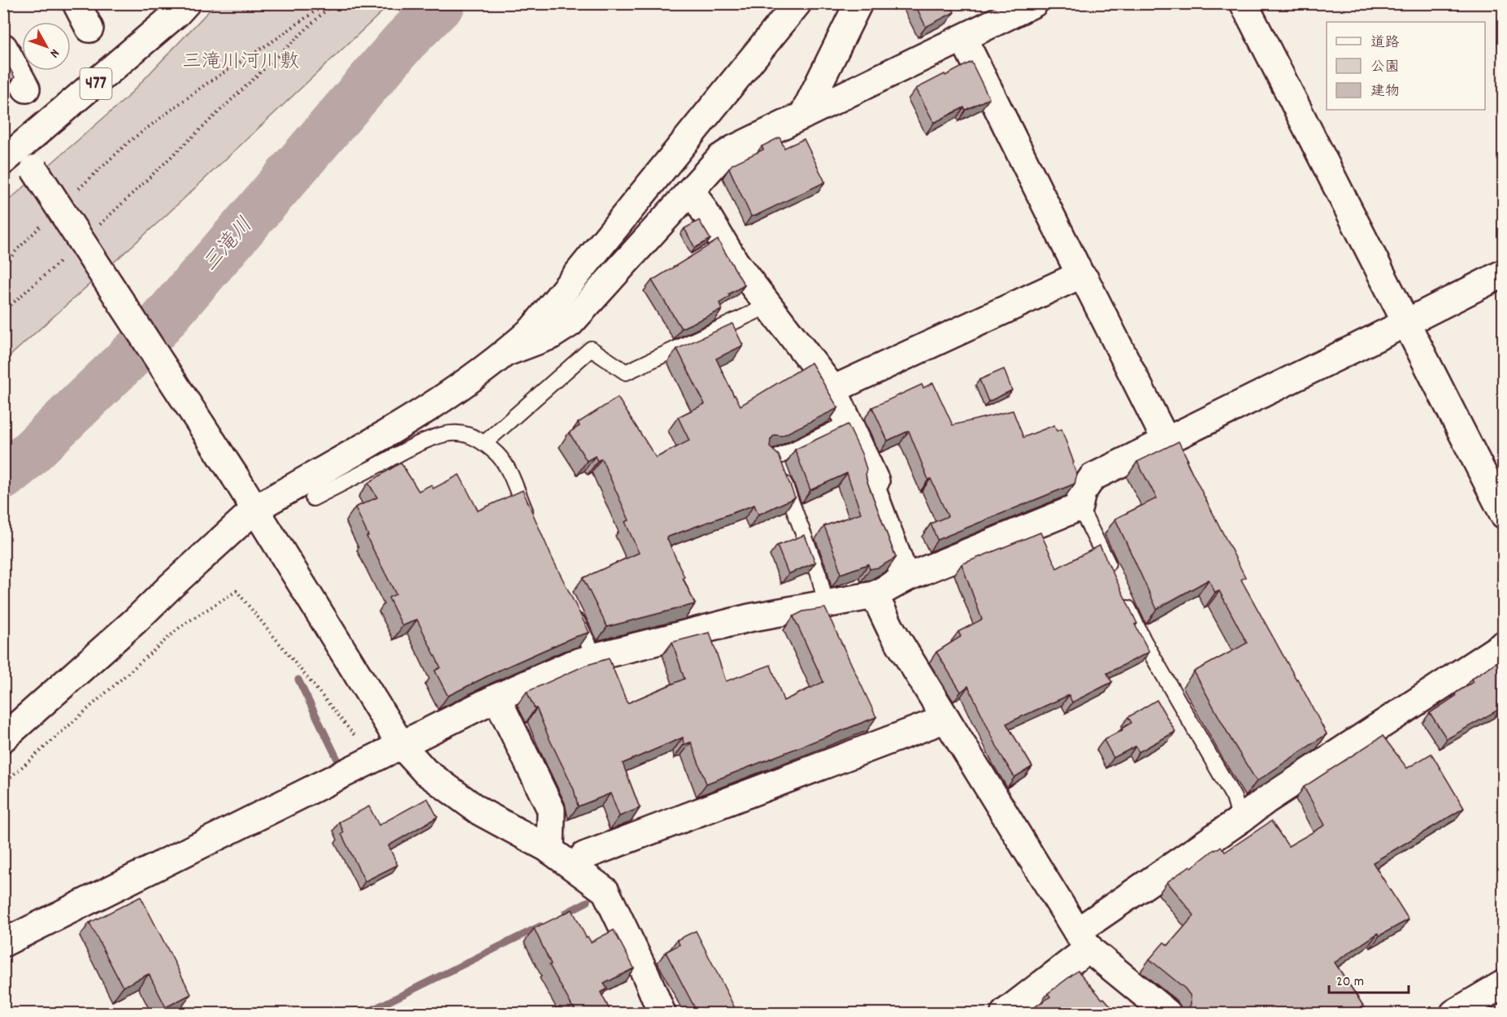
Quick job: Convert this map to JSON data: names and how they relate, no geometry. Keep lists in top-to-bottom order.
{
  "streets": {
    "main road": ["477"]
  },
  "water": ["三滝川"],
  "parks": ["三滝川河川敷"],
  "legend": ["道路", "公園", "建物"],
  "scale_bar": "20 m",
  "north": "bottom right"
}
